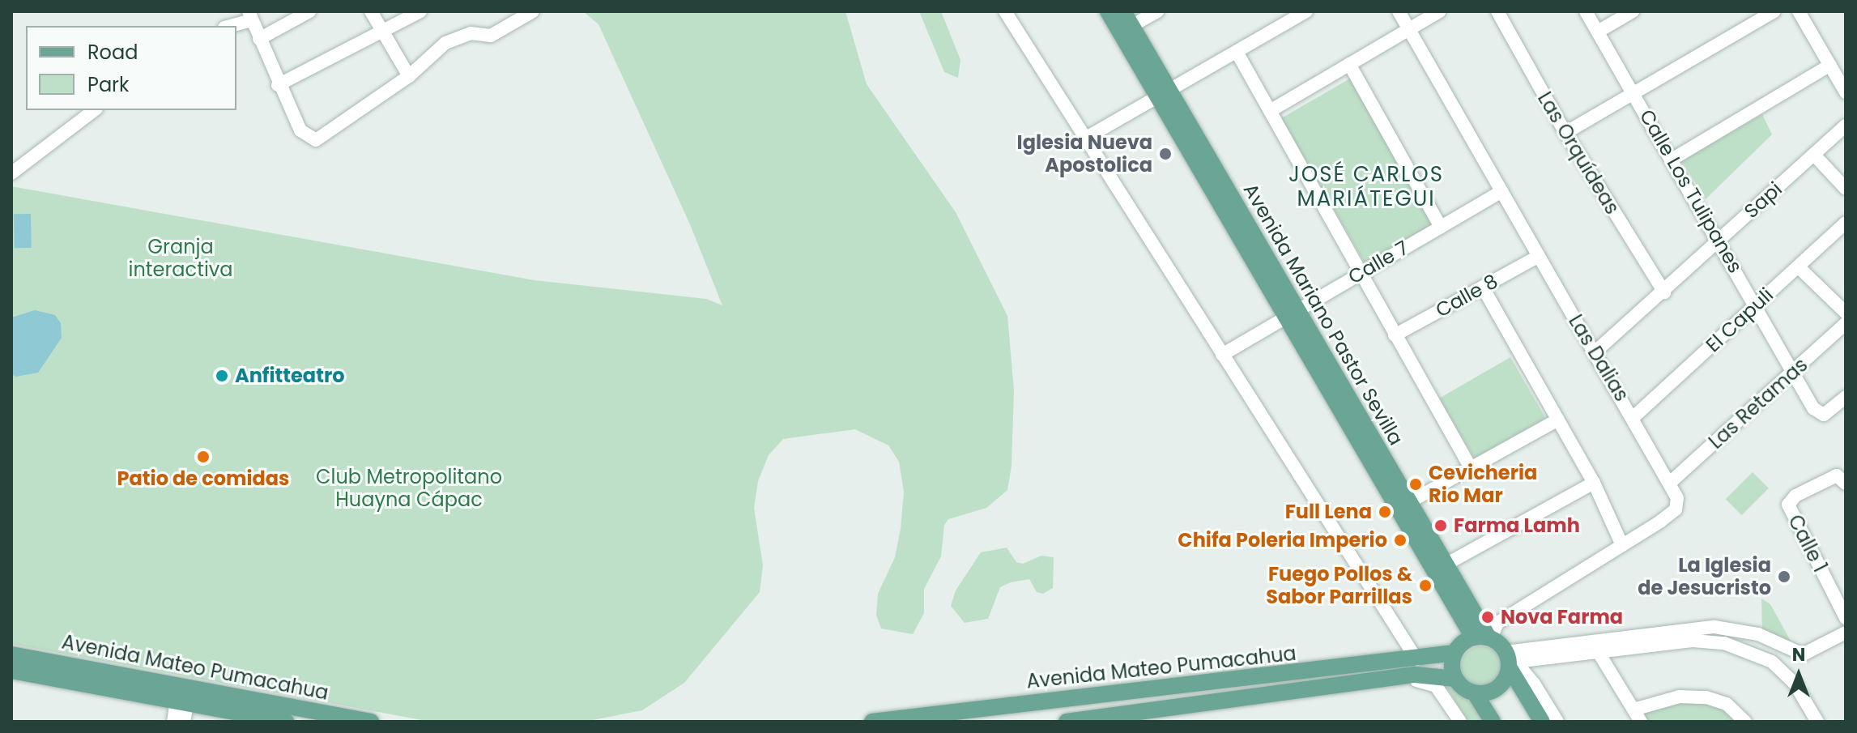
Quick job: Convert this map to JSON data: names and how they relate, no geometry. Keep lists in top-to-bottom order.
{
  "streets": {
    "main road": ["Avenida Mariano Pastor Sevilla", "Avenida Mateo Pumacahua"],
    "street": [
      "Las Orquídeas",
      "Calle Los Tulipanes",
      "Sapi",
      "Calle 7",
      "Calle 8",
      "El Capuli",
      "Las Dalias",
      "Las Retamas",
      "Calle 1"
    ]
  },
  "crossings": [
    ["Las Orquídeas", "Sapi"],
    ["Calle Los Tulipanes", "Sapi"],
    ["Calle Los Tulipanes", "El Capuli"],
    ["Calle Los Tulipanes", "Las Retamas"],
    ["Sapi", "Las Dalias"],
    ["Calle 7", "Avenida Mariano Pastor Sevilla"],
    ["Calle 7", "Las Dalias"],
    ["Calle 8", "Las Dalias"],
    ["Avenida Mariano Pastor Sevilla", "Las Dalias"],
    ["Avenida Mariano Pastor Sevilla", "Avenida Mateo Pumacahua"],
    ["El Capuli", "Las Dalias"],
    ["Las Dalias", "Las Retamas"],
    ["Las Dalias", "Avenida Mateo Pumacahua"]
  ],
  "districts": ["JOSÉ CARLOS MARIÁTEGUI"],
  "parks": ["Granja interactiva", "Club Metropolitano Huayna Cápac"],
  "places": [
    "Iglesia Nueva Apostolica",
    "Anfitteatro",
    "Patio de comidas",
    "Cevicheria Rio Mar",
    "Full Lena",
    "Farma Lamh",
    "Chifa Poleria Imperio",
    "La Iglesia de Jesucristo",
    "Fuego Pollos & Sabor Parrillas",
    "Nova Farma"
  ],
  "legend": ["Road", "Park"],
  "north": "top"
}
